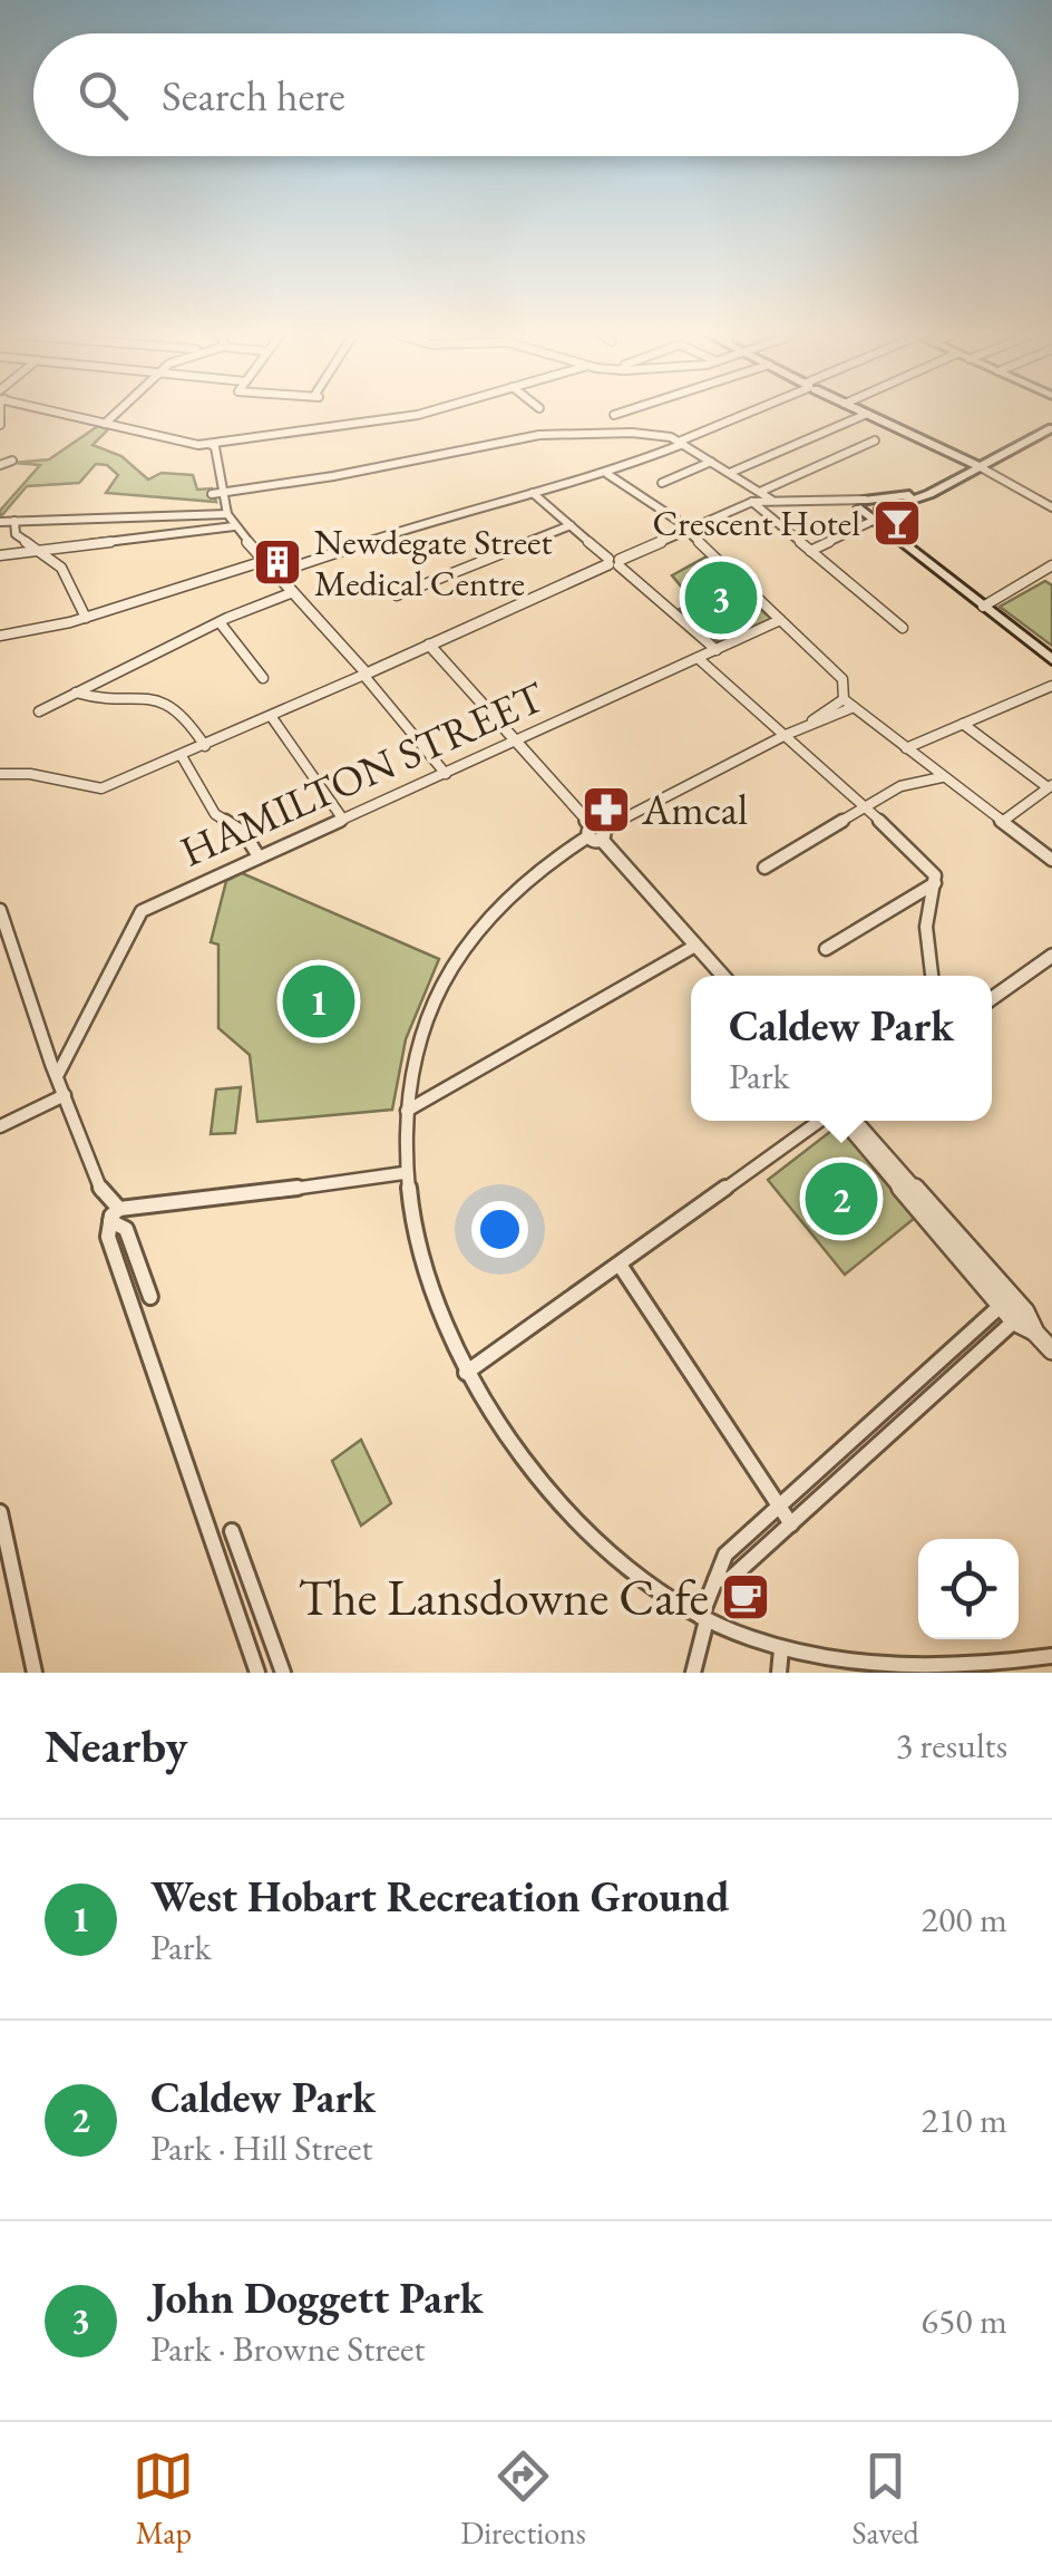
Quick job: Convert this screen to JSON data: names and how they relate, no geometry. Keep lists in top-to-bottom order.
{
  "streets": {
    "street": ["HAMILTON STREET"]
  },
  "places": {
    "bar": ["Crescent Hotel"],
    "building": ["Newdegate Street Medical Centre"],
    "pharmacy": ["Amcal"],
    "cafe": ["The Lansdowne Cafe"]
  },
  "page": {
    "search": "Search here",
    "pins": ["3", "1", "2"],
    "popup": ["Caldew Park", "Park"],
    "heading": ["Nearby", "3 results"],
    "list": [
      {
        "mark": "1",
        "name": "West Hobart Recreation Ground",
        "note": "Park",
        "value": "200 m"
      },
      {
        "mark": "2",
        "name": "Caldew Park",
        "note": "Park · Hill Street",
        "value": "210 m"
      },
      {
        "mark": "3",
        "name": "John Doggett Park",
        "note": "Park · Browne Street",
        "value": "650 m"
      }
    ],
    "nav": ["Map", "Directions", "Saved"]
  }
}
